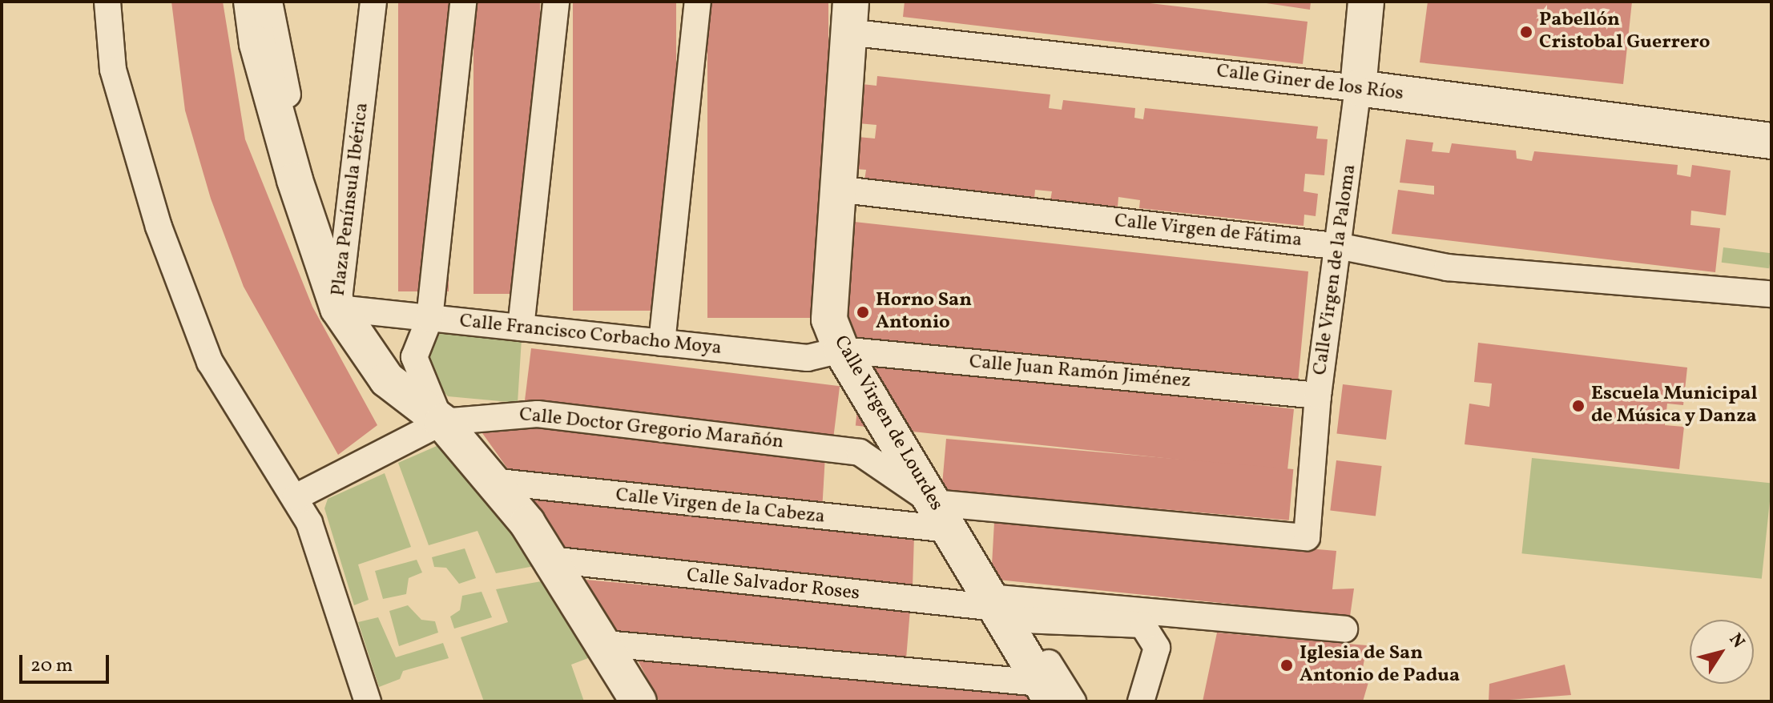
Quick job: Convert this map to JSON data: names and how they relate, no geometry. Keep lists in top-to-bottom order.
{
  "streets": {
    "street": [
      "Calle Giner de los Ríos",
      "Plaza Península Ibérica",
      "Calle Virgen de Fátima",
      "Calle Virgen de la Paloma",
      "Calle Francisco Corbacho Moya",
      "Calle Juan Ramón Jiménez",
      "Calle Virgen de Lourdes",
      "Calle Doctor Gregorio Marañón",
      "Calle Virgen de la Cabeza",
      "Calle Salvador Roses"
    ]
  },
  "crossings": [
    ["Calle Giner de los Ríos", "Calle Virgen de la Paloma"],
    ["Calle Giner de los Ríos", "Calle Virgen de Lourdes"],
    ["Plaza Península Ibérica", "Calle Francisco Corbacho Moya"],
    ["Calle Virgen de Fátima", "Calle Virgen de la Paloma"],
    ["Calle Virgen de Fátima", "Calle Virgen de Lourdes"],
    ["Calle Virgen de la Paloma", "Calle Juan Ramón Jiménez"],
    ["Calle Virgen de la Paloma", "Calle Virgen de la Cabeza"],
    ["Calle Francisco Corbacho Moya", "Calle Juan Ramón Jiménez"],
    ["Calle Francisco Corbacho Moya", "Calle Virgen de Lourdes"],
    ["Calle Juan Ramón Jiménez", "Calle Virgen de Lourdes"],
    ["Calle Virgen de Lourdes", "Calle Doctor Gregorio Marañón"],
    ["Calle Virgen de Lourdes", "Calle Virgen de la Cabeza"],
    ["Calle Virgen de Lourdes", "Calle Salvador Roses"],
    ["Calle Doctor Gregorio Marañón", "Calle Virgen de la Cabeza"]
  ],
  "places": [
    "Pabellón Cristobal Guerrero",
    "Horno San Antonio",
    "Escuela Municipal de Música y Danza",
    "Iglesia de San Antonio de Padua"
  ],
  "scale_bar": "20 m",
  "north": "top right"
}
